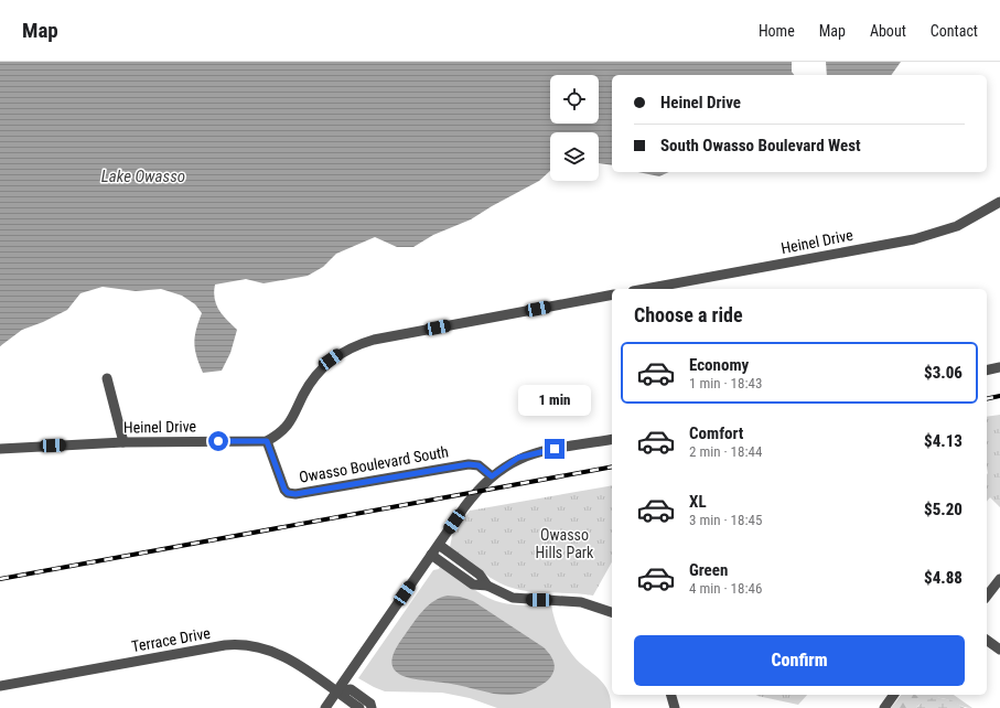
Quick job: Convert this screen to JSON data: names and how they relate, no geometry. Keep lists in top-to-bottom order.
{
  "streets": {
    "street": ["Heinel Drive", "Owasso Boulevard South", "Terrace Drive"]
  },
  "crossings": [
    ["Heinel Drive", "Owasso Boulevard South"]
  ],
  "water": ["Lake Owasso"],
  "parks": ["Owasso Hills Park"],
  "page": {
    "header": "Map",
    "nav": [
      "Home",
      "Map",
      "About",
      "Contact"
    ],
    "banner": ["Heinel Drive", "South Owasso Boulevard West"],
    "heading": "Choose a ride",
    "list": [
      {
        "name": "Economy",
        "note": "1 min · 18:43",
        "value": "$3.06"
      },
      {
        "name": "Comfort",
        "note": "2 min · 18:44",
        "value": "$4.13"
      },
      {
        "name": "XL",
        "note": "3 min · 18:45",
        "value": "$5.20"
      },
      {
        "name": "Green",
        "note": "4 min · 18:46",
        "value": "$4.88"
      }
    ],
    "bubble": "1 min",
    "buttons": "Confirm"
  }
}
